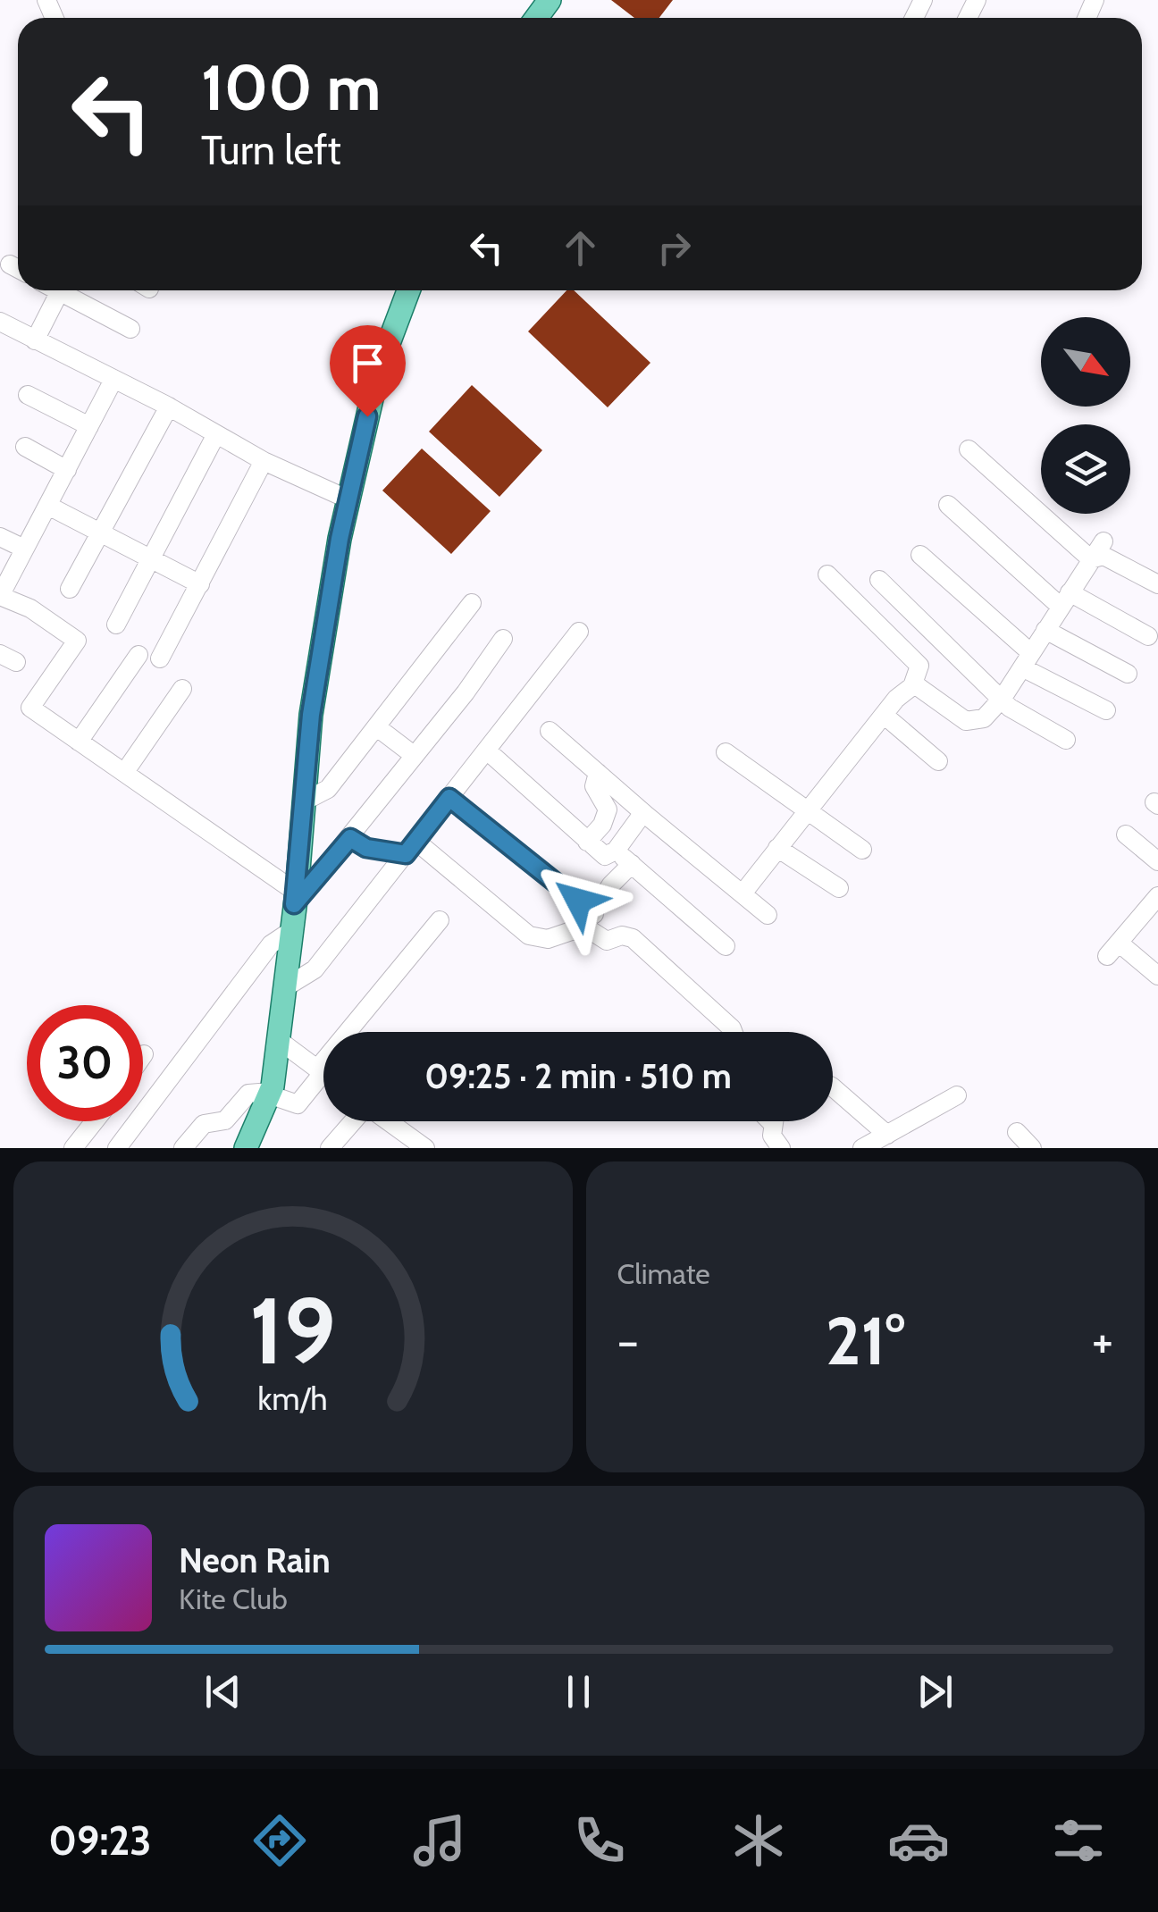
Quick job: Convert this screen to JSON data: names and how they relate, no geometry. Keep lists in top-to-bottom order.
{
  "north": "bottom right",
  "page": {
    "turn": ["100 m", "Turn left"],
    "limit": "30",
    "trip": "09:25 · 2 min · 510 m",
    "tile": "Climate",
    "heat": ["−", "21°", "+"],
    "song": ["Neon Rain", "Kite Club"],
    "tabs": "09:23",
    "gauge": ["19", "km/h"]
  }
}
